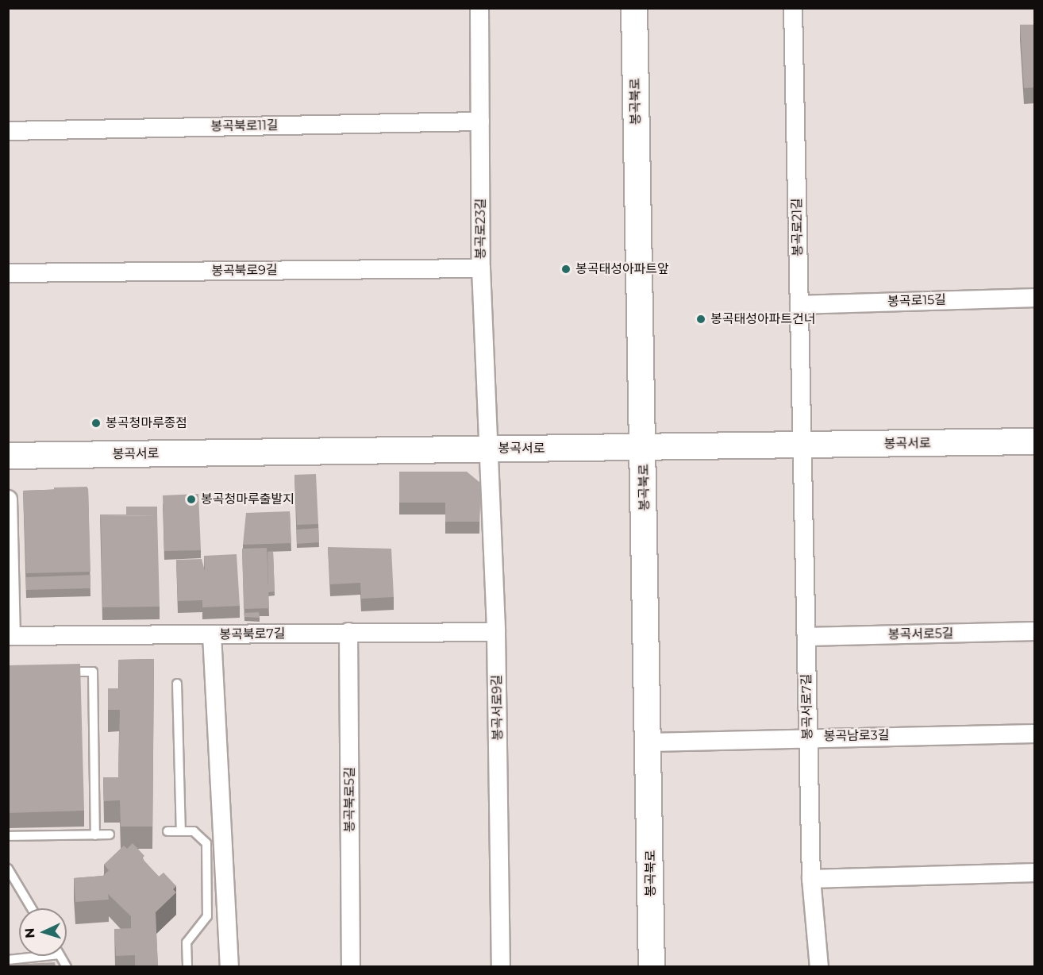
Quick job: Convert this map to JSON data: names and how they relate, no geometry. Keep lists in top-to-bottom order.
{
  "streets": {
    "street": [
      "봉곡북로",
      "봉곡북로11길",
      "봉곡로21길",
      "봉곡로23길",
      "봉곡북로9길",
      "봉곡로15길",
      "봉곡서로",
      "봉곡북로7길",
      "봉곡서로5길",
      "봉곡서로7길",
      "봉곡서로9길",
      "봉곡남로3길",
      "봉곡북로5길"
    ]
  },
  "crossings": [
    ["봉곡북로", "봉곡서로"],
    ["봉곡북로", "봉곡남로3길"],
    ["봉곡북로11길", "봉곡로23길"],
    ["봉곡로21길", "봉곡로15길"],
    ["봉곡로21길", "봉곡서로"],
    ["봉곡로21길", "봉곡서로7길"],
    ["봉곡로23길", "봉곡북로9길"],
    ["봉곡로23길", "봉곡서로"],
    ["봉곡로23길", "봉곡서로9길"],
    ["봉곡서로", "봉곡서로7길"],
    ["봉곡서로", "봉곡서로9길"],
    ["봉곡북로7길", "봉곡서로9길"],
    ["봉곡북로7길", "봉곡북로5길"],
    ["봉곡서로5길", "봉곡서로7길"],
    ["봉곡서로7길", "봉곡남로3길"]
  ],
  "places": [
    "봉곡태성아파트앞",
    "봉곡태성아파트건너",
    "봉곡청마루종점",
    "봉곡청마루출발지"
  ],
  "north": "left"
}
